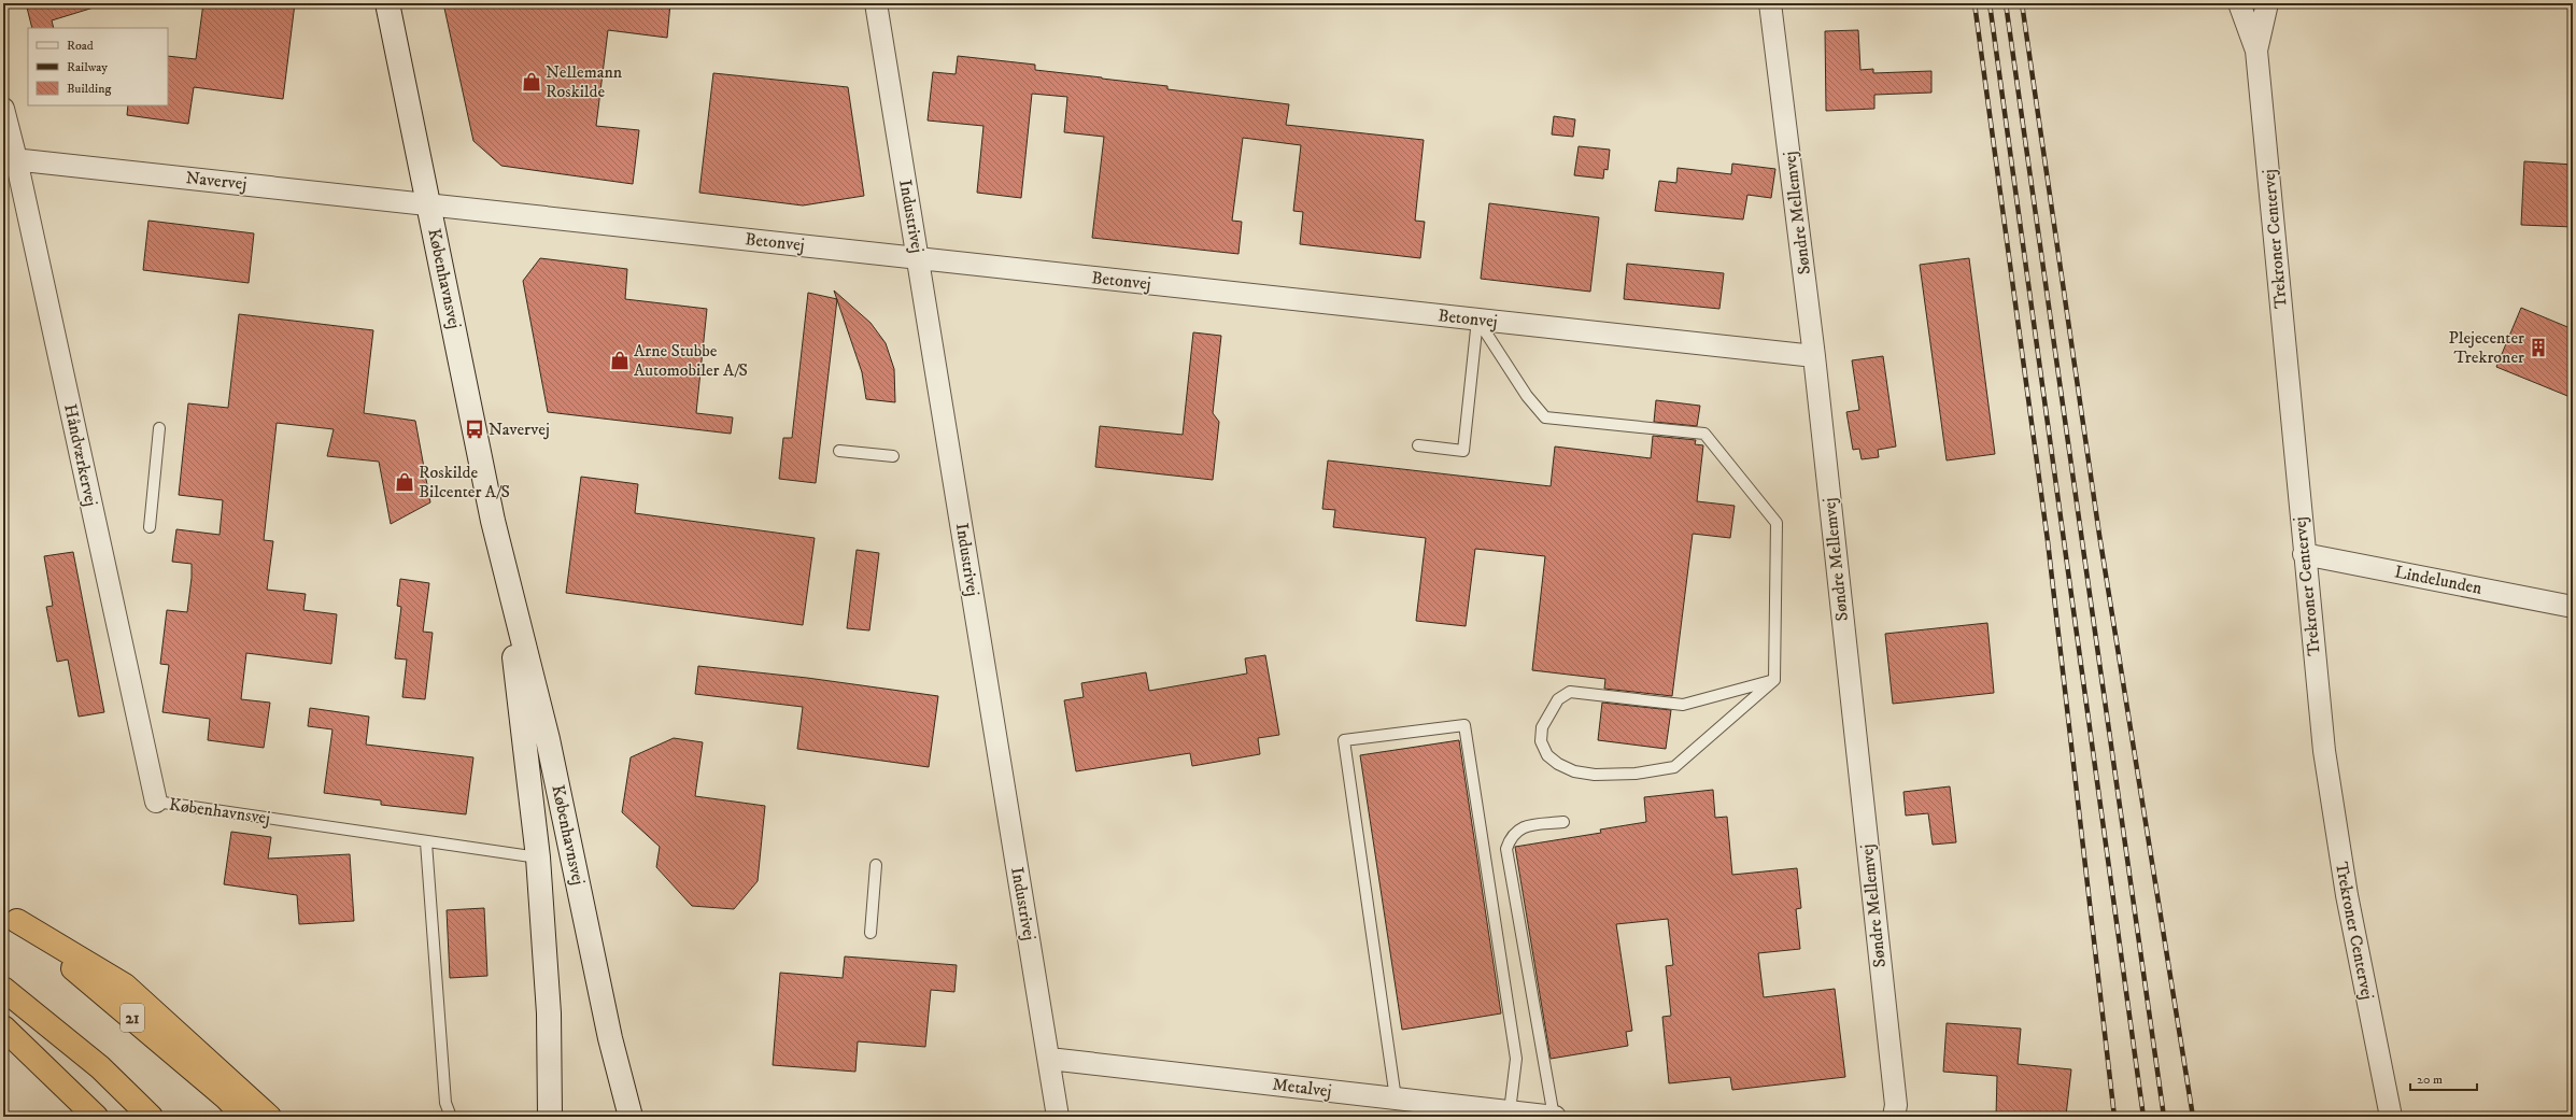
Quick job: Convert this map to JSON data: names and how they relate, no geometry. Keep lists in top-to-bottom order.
{
  "streets": {
    "highway": ["21"],
    "main road": ["Københavnsvej"],
    "street": [
      "Navervej",
      "Søndre Mellemvej",
      "Industrivej",
      "Trekroner Centervej",
      "Betonvej",
      "Håndværkervej",
      "Lindelunden",
      "Metalvej"
    ]
  },
  "crossings": [
    ["Navervej", "Betonvej"],
    ["Navervej", "Københavnsvej"],
    ["Navervej", "Håndværkervej"],
    ["Søndre Mellemvej", "Betonvej"],
    ["Industrivej", "Betonvej"],
    ["Industrivej", "Metalvej"],
    ["Trekroner Centervej", "Lindelunden"],
    ["Betonvej", "Københavnsvej"],
    ["Københavnsvej", "Håndværkervej"]
  ],
  "places": {
    "shop": ["Nellemann Roskilde", "Arne Stubbe Automobiler A/S", "Roskilde Bilcenter A/S"],
    "building": ["Plejecenter Trekroner"],
    "bus stop": ["Navervej"]
  },
  "legend": ["Road", "Railway", "Building"],
  "scale_bar": "20 m"
}
